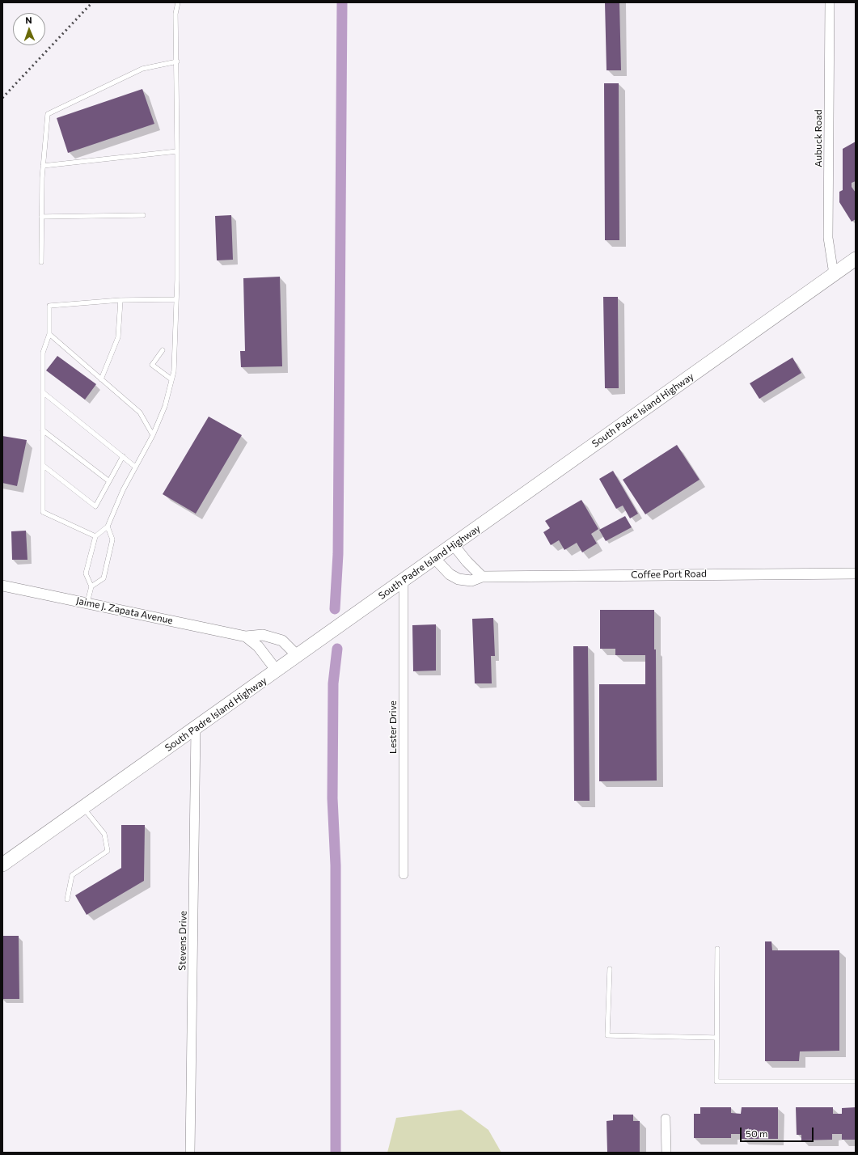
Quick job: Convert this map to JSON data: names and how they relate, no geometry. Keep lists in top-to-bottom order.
{
  "streets": {
    "main road": ["South Padre Island Highway"],
    "street": [
      "Aubuck Road",
      "Coffee Port Road",
      "Jaime J. Zapata Avenue",
      "Lester Drive",
      "Stevens Drive"
    ]
  },
  "crossings": [
    ["Aubuck Road", "South Padre Island Highway"],
    ["South Padre Island Highway", "Coffee Port Road"],
    ["South Padre Island Highway", "Jaime J. Zapata Avenue"],
    ["South Padre Island Highway", "Lester Drive"],
    ["South Padre Island Highway", "Stevens Drive"]
  ],
  "scale_bar": "50 m",
  "north": "top"
}
